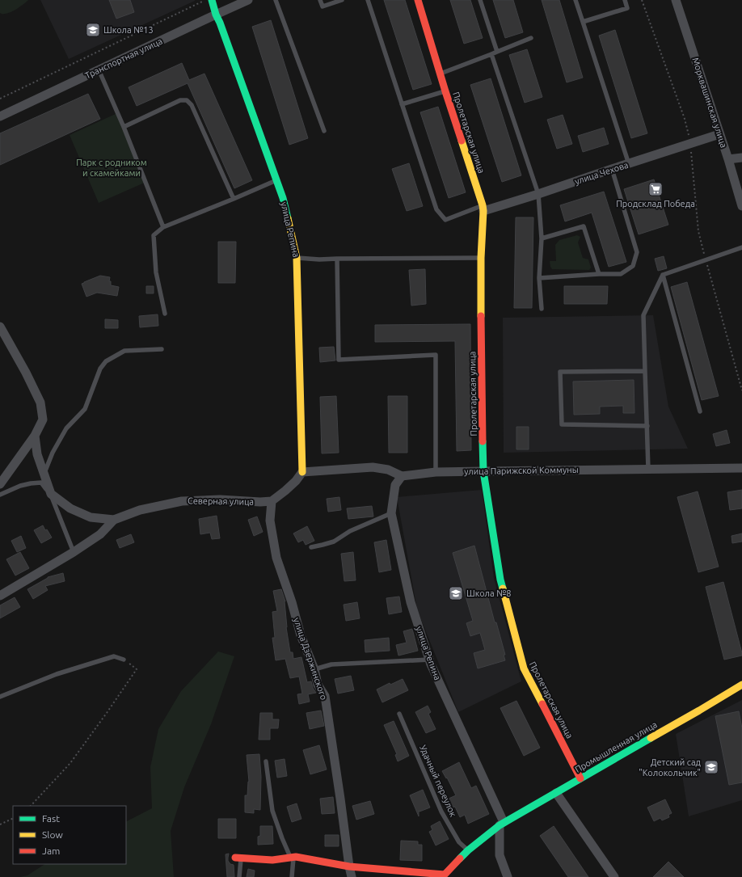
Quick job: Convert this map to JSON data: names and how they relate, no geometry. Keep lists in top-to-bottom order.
{
  "streets": {
    "street": [
      "Транспортная улица",
      "Морквашинская улица",
      "Пролетарская улица",
      "улица Чехова",
      "улица Репина",
      "улица Парижской Коммуны",
      "Северная улица",
      "улица Дзержинского",
      "Промышленная улица"
    ],
    "lane": ["Удачный переулок"]
  },
  "crossings": [
    ["Транспортная улица", "улица Репина"],
    ["Морквашинская улица", "улица Чехова"],
    ["Пролетарская улица", "улица Чехова"],
    ["Пролетарская улица", "улица Парижской Коммуны"],
    ["Пролетарская улица", "Промышленная улица"],
    ["улица Репина", "улица Парижской Коммуны"],
    ["улица Репина", "Промышленная улица"],
    ["Северная улица", "улица Дзержинского"],
    ["улица Дзержинского", "Промышленная улица"],
    ["Промышленная улица", "Удачный переулок"]
  ],
  "parks": ["Парк с родником и скамейками"],
  "places": {
    "school or university": ["Школа №13", "Школа №8", "Детский сад \"Колокольчик\""],
    "supermarket": ["Продсклад Победа"]
  },
  "legend": ["Fast", "Slow", "Jam"]
}
